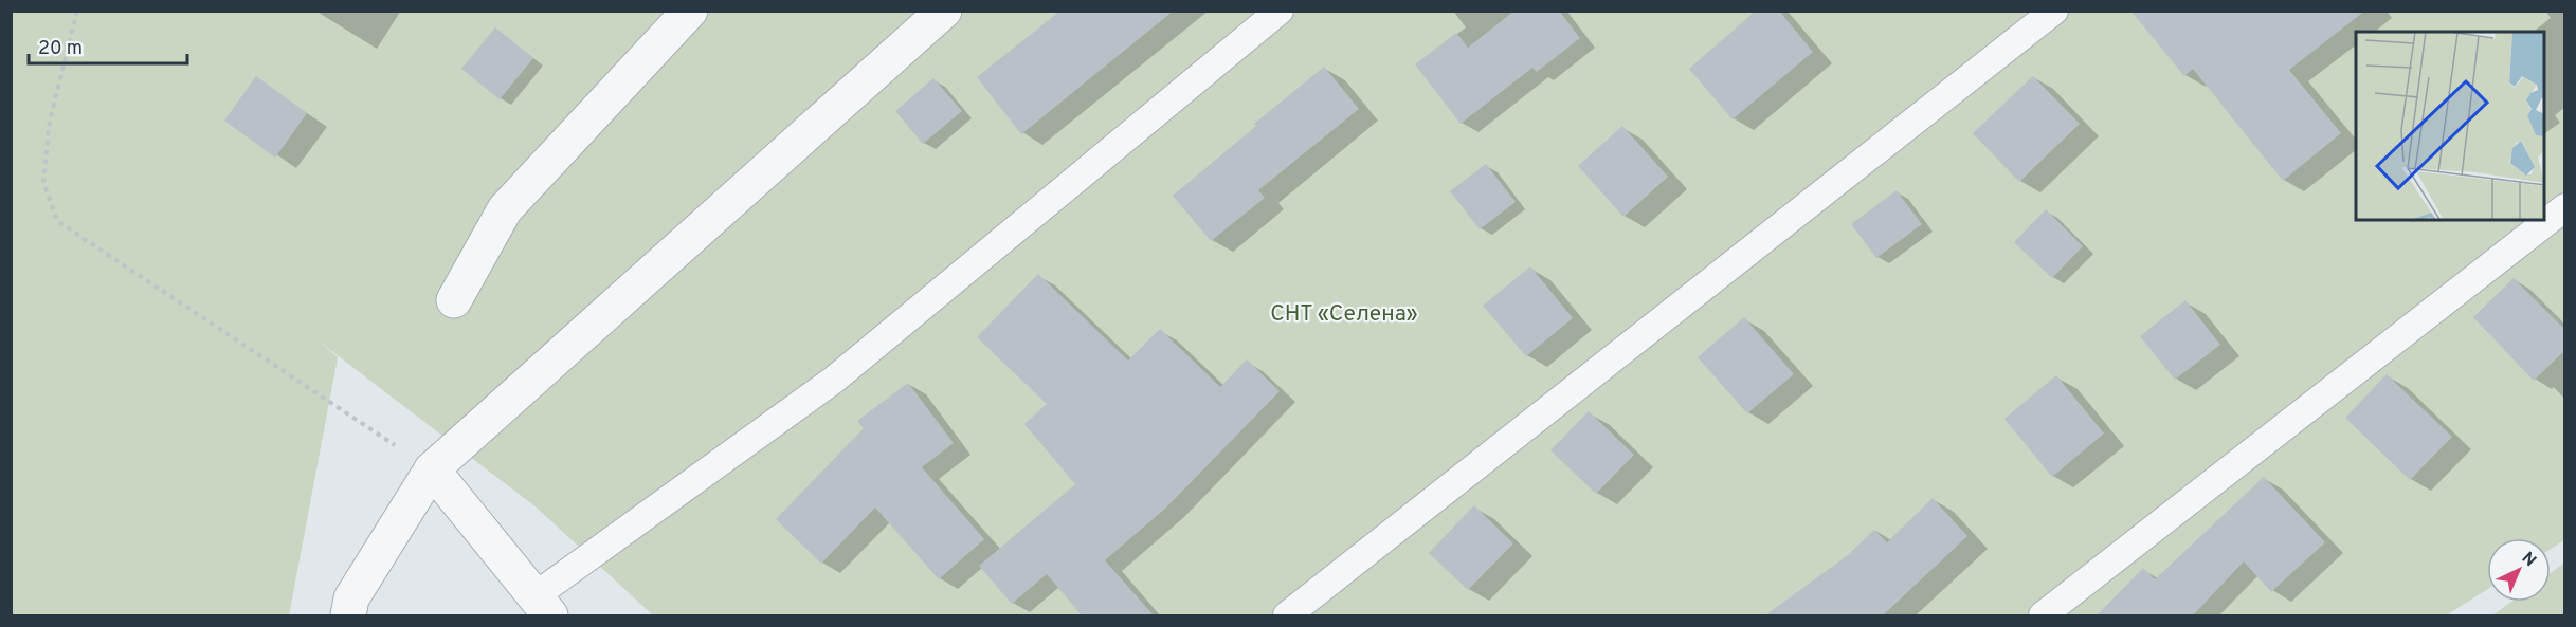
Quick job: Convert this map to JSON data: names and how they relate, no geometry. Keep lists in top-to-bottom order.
{
  "parks": ["СНТ «Селена»"],
  "scale_bar": "20 m",
  "north": "top right"
}
